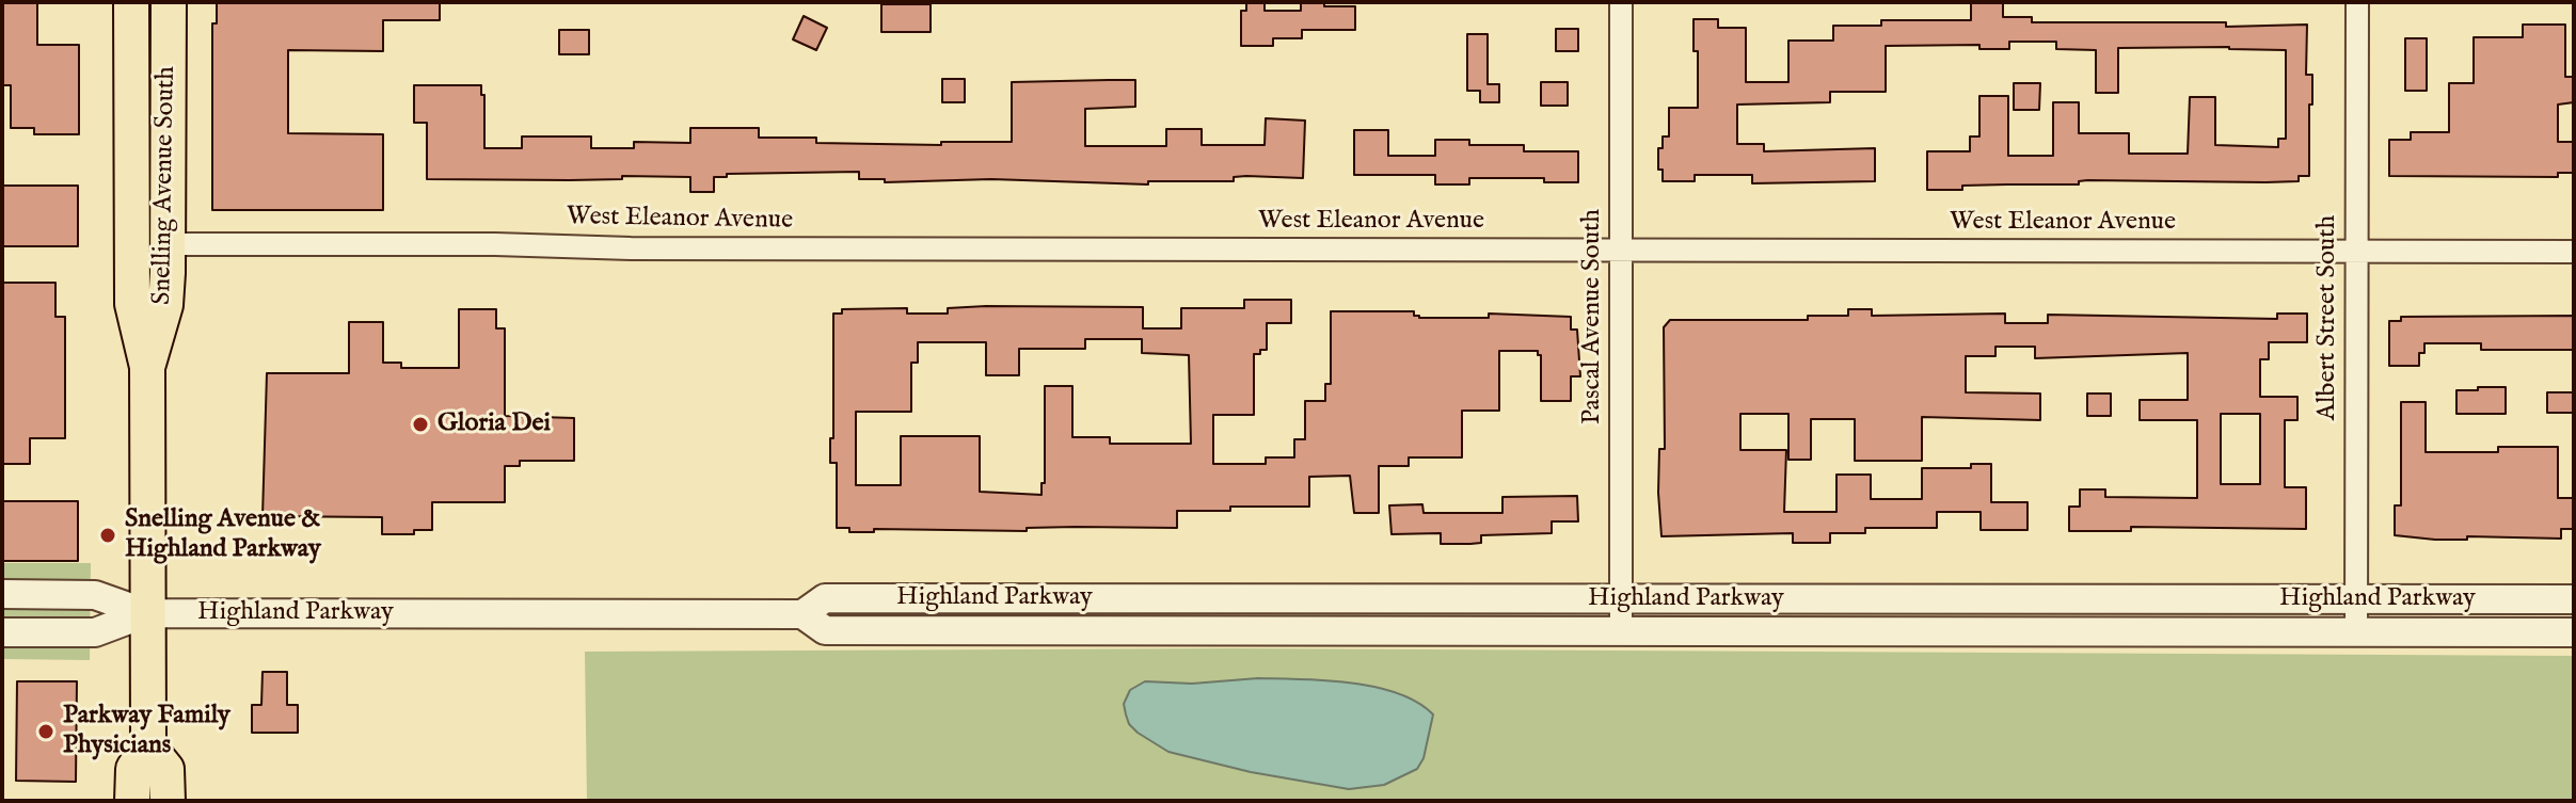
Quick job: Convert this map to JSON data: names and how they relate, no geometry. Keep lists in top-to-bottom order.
{
  "streets": {
    "main road": ["Snelling Avenue South"],
    "street": [
      "West Eleanor Avenue",
      "Pascal Avenue South",
      "Albert Street South",
      "Highland Parkway"
    ]
  },
  "crossings": [
    ["Snelling Avenue South", "West Eleanor Avenue"],
    ["Snelling Avenue South", "Highland Parkway"],
    ["West Eleanor Avenue", "Pascal Avenue South"],
    ["West Eleanor Avenue", "Albert Street South"],
    ["Pascal Avenue South", "Highland Parkway"],
    ["Albert Street South", "Highland Parkway"]
  ],
  "places": ["Gloria Dei", "Snelling Avenue & Highland Parkway", "Parkway Family Physicians"]
}
